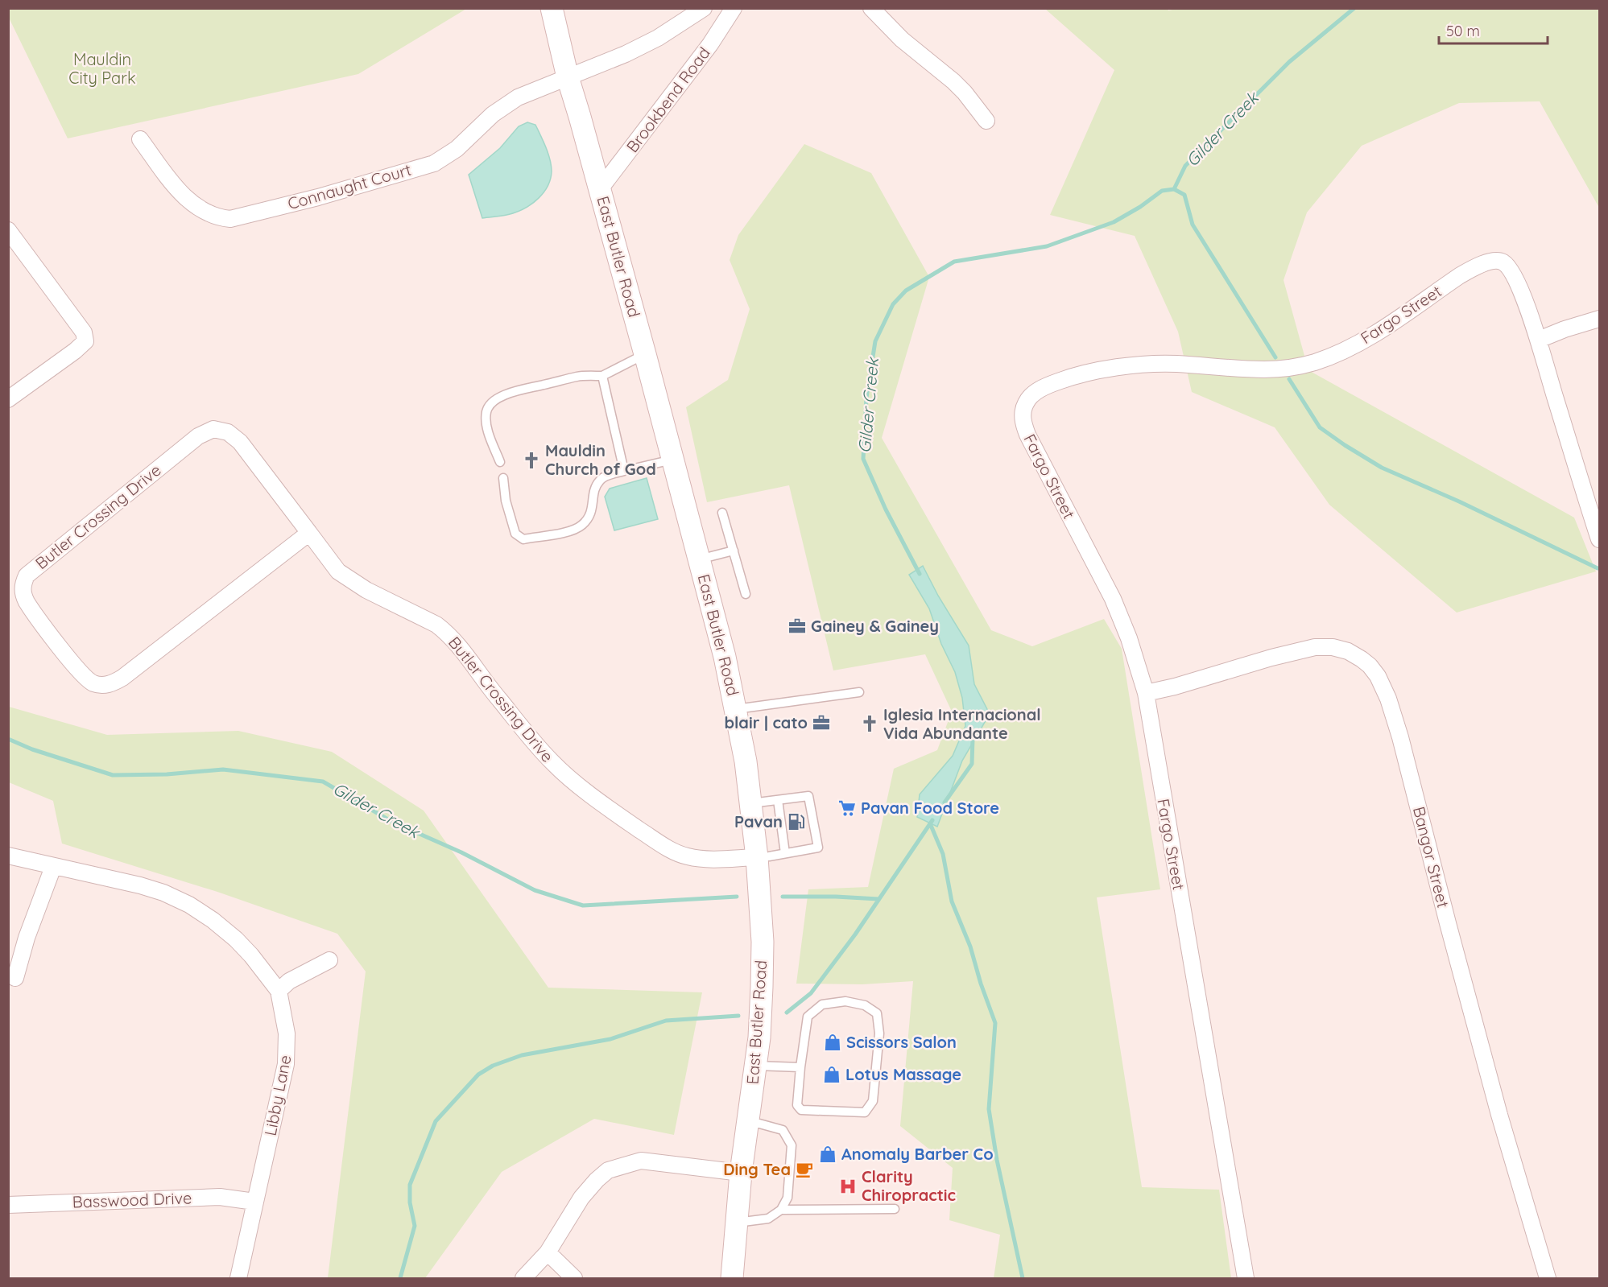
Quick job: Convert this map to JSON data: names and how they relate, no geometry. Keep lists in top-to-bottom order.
{
  "streets": {
    "main road": ["East Butler Road"],
    "street": [
      "Brookbend Road",
      "Connaught Court",
      "Fargo Street",
      "Butler Crossing Drive",
      "Bangor Street",
      "Libby Lane",
      "Basswood Drive"
    ]
  },
  "crossings": [
    ["Brookbend Road", "East Butler Road"],
    ["Connaught Court", "East Butler Road"],
    ["East Butler Road", "Butler Crossing Drive"],
    ["Fargo Street", "Bangor Street"],
    ["Libby Lane", "Basswood Drive"]
  ],
  "water": ["Gilder Creek"],
  "parks": ["Mauldin City Park"],
  "places": {
    "church": ["Mauldin Church of God", "Iglesia Internacional Vida Abundante"],
    "office": ["Gainey & Gainey", "blair | cato"],
    "supermarket": ["Pavan Food Store"],
    "fuel station": ["Pavan"],
    "shop": ["Scissors Salon", "Lotus Massage", "Anomaly Barber Co"],
    "cafe": ["Ding Tea"],
    "hospital": ["Clarity Chiropractic"]
  },
  "scale_bar": "50 m"
}
